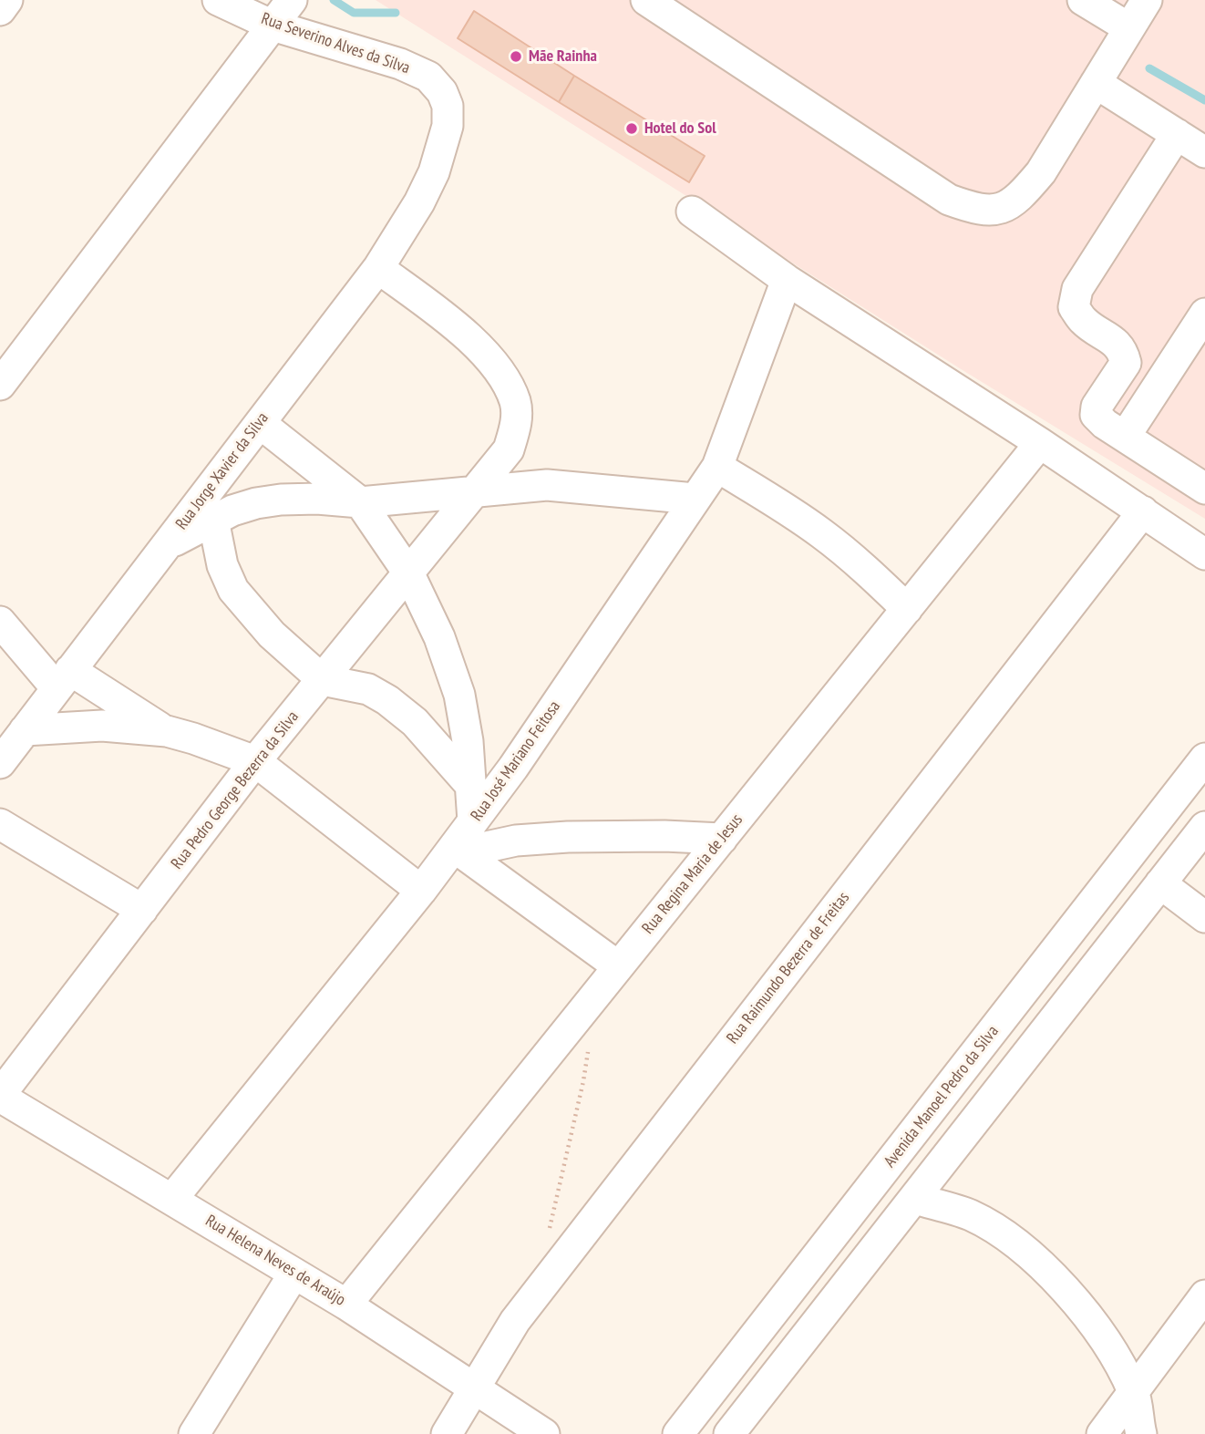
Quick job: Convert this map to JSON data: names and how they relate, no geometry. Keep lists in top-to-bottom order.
{
  "streets": {
    "street": [
      "Rua Severino Alves da Silva",
      "Rua Jorge Xavier da Silva",
      "Rua José Mariano Feitosa",
      "Rua Pedro George Bezerra da Silva",
      "Rua Regina Maria de Jesus",
      "Rua Raimundo Bezerra de Freitas",
      "Avenida Manoel Pedro da Silva",
      "Rua Helena Neves de Araújo"
    ]
  },
  "crossings": [
    ["Rua Severino Alves da Silva", "Rua Jorge Xavier da Silva"],
    ["Rua Jorge Xavier da Silva", "Rua Pedro George Bezerra da Silva"],
    ["Rua José Mariano Feitosa", "Rua Helena Neves de Araújo"],
    ["Rua Pedro George Bezerra da Silva", "Rua Helena Neves de Araújo"],
    ["Rua Regina Maria de Jesus", "Rua Helena Neves de Araújo"],
    ["Rua Raimundo Bezerra de Freitas", "Rua Helena Neves de Araújo"]
  ],
  "places": ["Mãe Rainha", "Hotel do Sol"]
}
